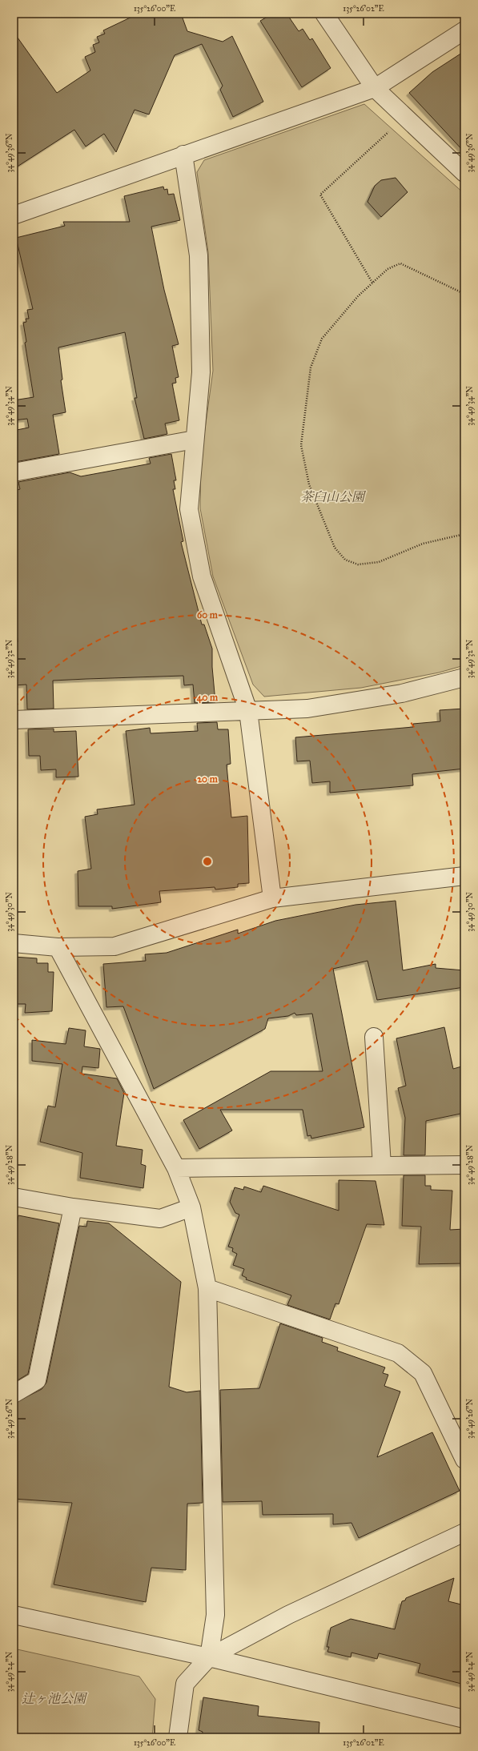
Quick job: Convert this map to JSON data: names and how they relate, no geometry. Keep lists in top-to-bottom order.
{
  "parks": ["茶臼山公園", "辻ヶ池公園"],
  "coordinates": [
    "135°26'00\"E",
    "135°26'02\"E",
    "34°49'36\"N",
    "34°49'34\"N",
    "34°49'32\"N",
    "34°49'30\"N",
    "34°49'28\"N",
    "34°49'26\"N",
    "34°49'24\"N"
  ],
  "rings": ["60 m", "40 m", "20 m"]
}
